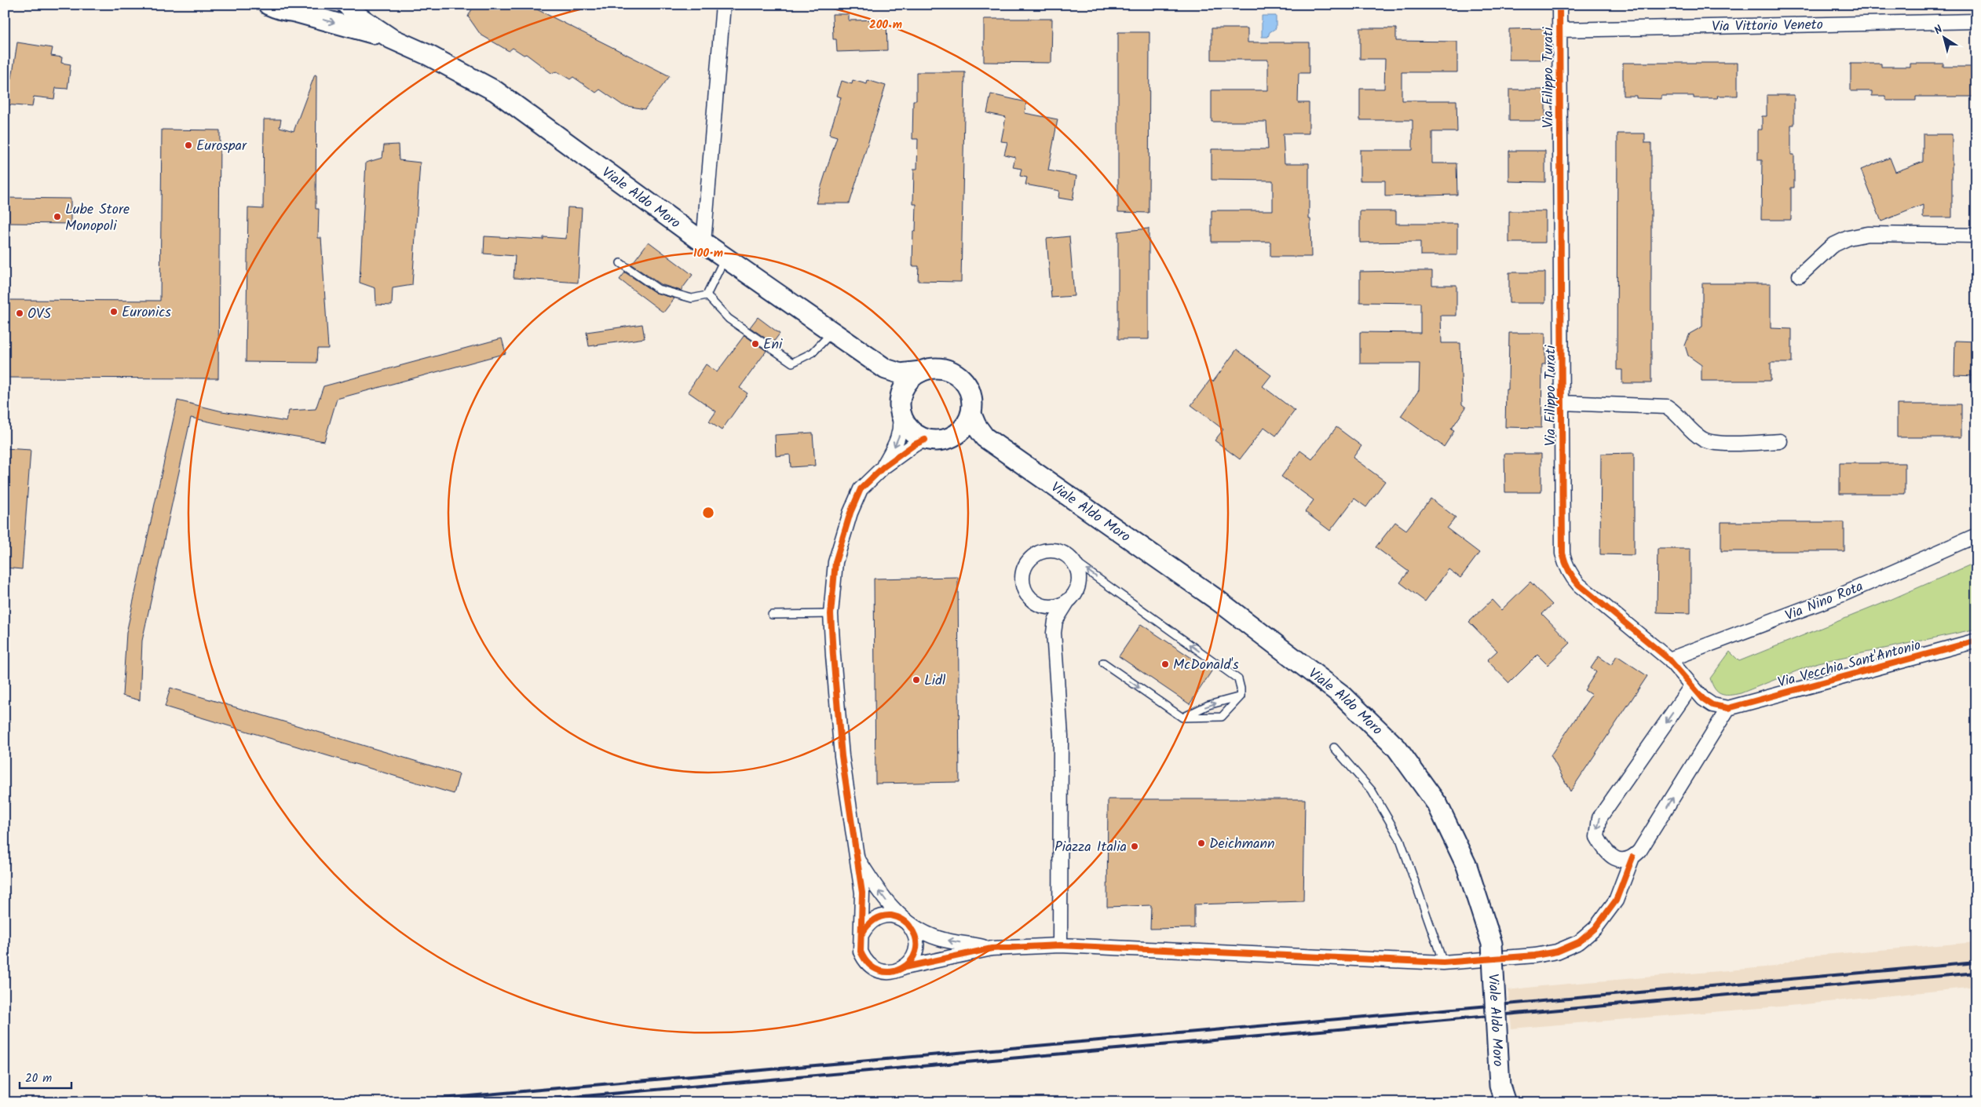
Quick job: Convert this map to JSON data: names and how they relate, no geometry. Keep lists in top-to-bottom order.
{
  "streets": {
    "main road": ["Viale Aldo Moro"],
    "street": [
      "Via Vittorio Veneto",
      "Via Filippo Turati",
      "Via Nino Rota",
      "Via Vecchia Sant'Antonio"
    ]
  },
  "crossings": [
    ["Via Vittorio Veneto", "Via Filippo Turati"],
    ["Via Filippo Turati", "Via Nino Rota"],
    ["Via Filippo Turati", "Via Vecchia Sant'Antonio"]
  ],
  "places": [
    "Eurospar",
    "Lube Store Monopoli",
    "Euronics",
    "OVS",
    "Eni",
    "McDonald's",
    "Lidl",
    "Deichmann",
    "Piazza Italia"
  ],
  "scale_bar": "20 m",
  "north": "top left",
  "rings": ["200 m", "100 m"]
}
